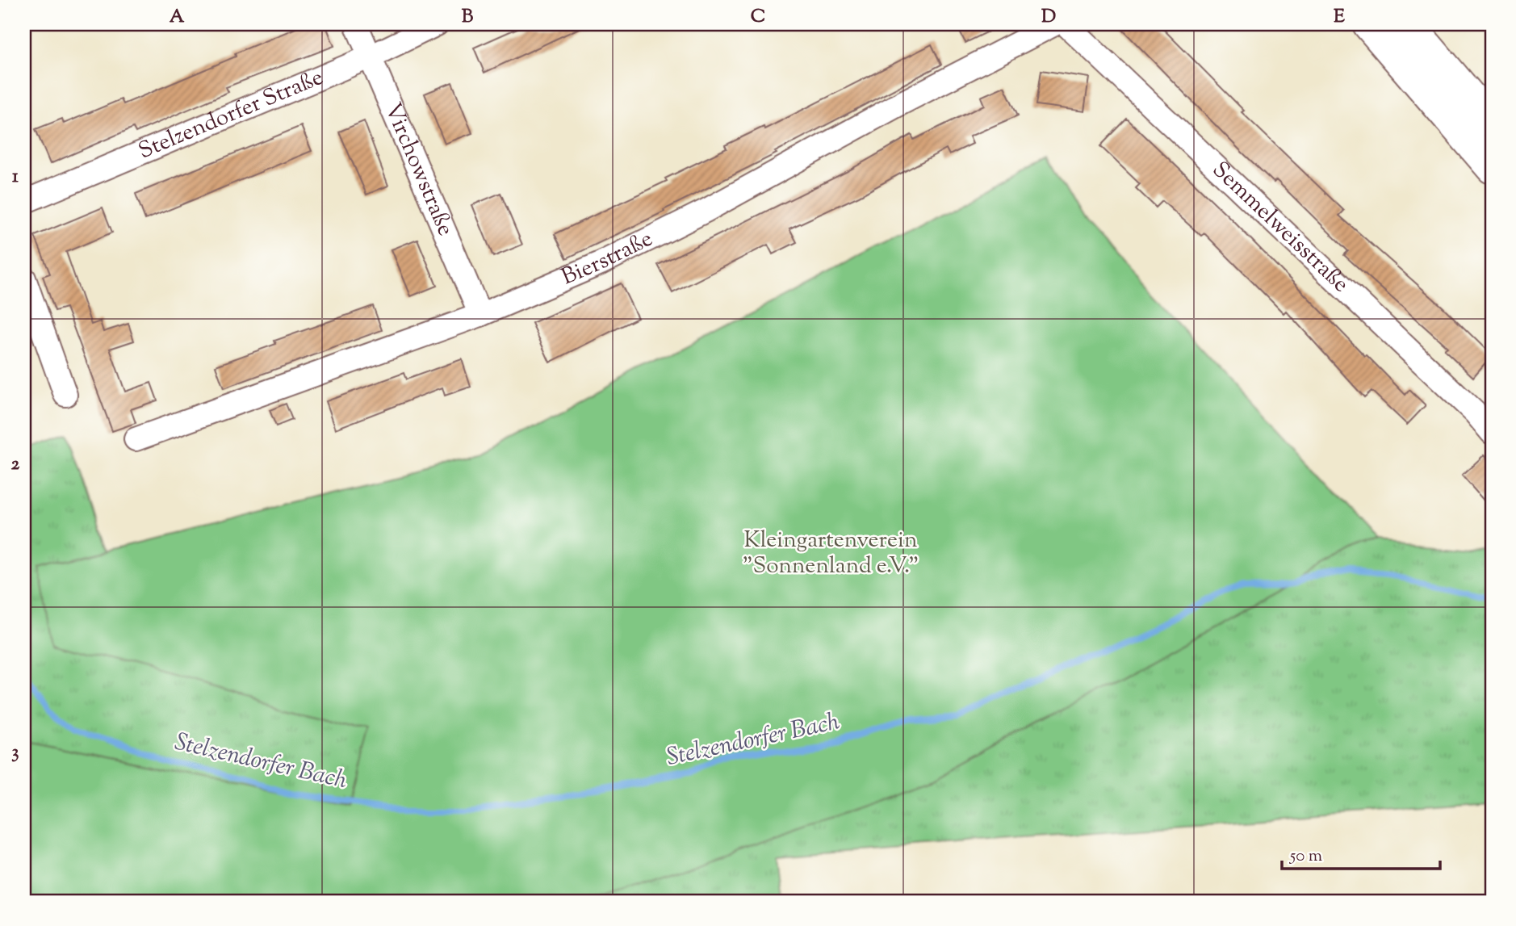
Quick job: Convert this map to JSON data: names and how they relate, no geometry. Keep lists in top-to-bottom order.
{
  "streets": {
    "street": [
      "Stelzendorfer Straße",
      "Virchowstraße",
      "Semmelweisstraße",
      "Bierstraße"
    ]
  },
  "crossings": [
    ["Stelzendorfer Straße", "Virchowstraße"],
    ["Virchowstraße", "Bierstraße"]
  ],
  "water": ["Stelzendorfer Bach"],
  "parks": ["Kleingartenverein \"Sonnenland e.V.\""],
  "scale_bar": "50 m",
  "grid": {
    "columns": [
      "A",
      "B",
      "C",
      "D",
      "E"
    ],
    "rows": ["1", "2", "3"]
  }
}
